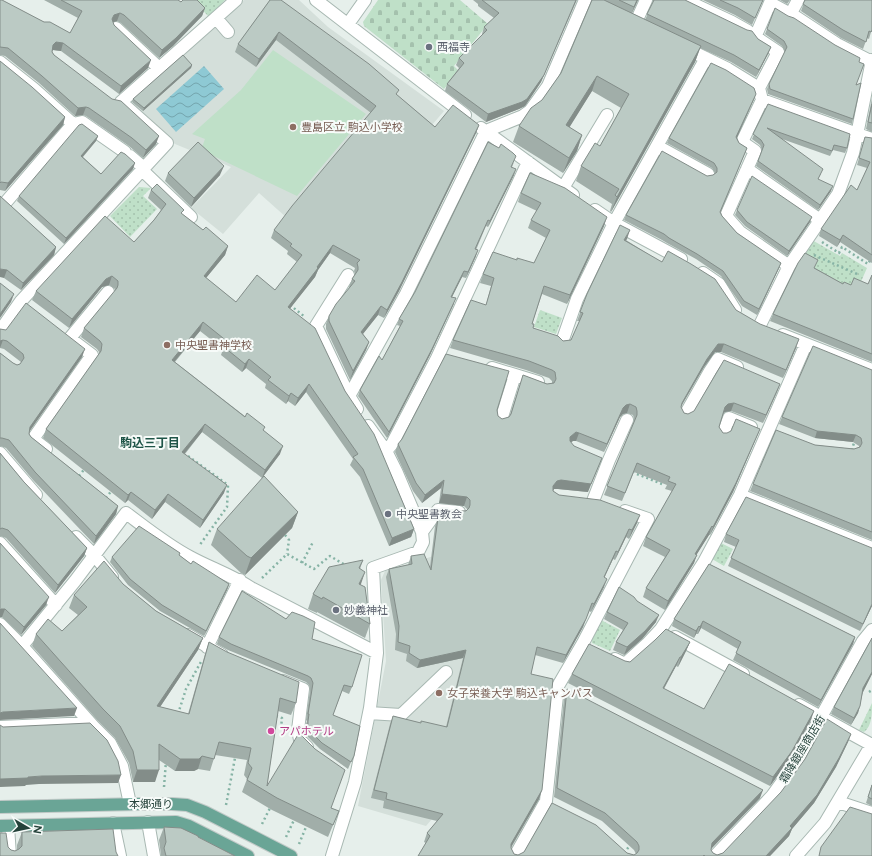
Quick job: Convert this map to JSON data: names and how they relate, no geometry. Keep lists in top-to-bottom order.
{
  "streets": {
    "main road": ["本郷通り"],
    "street": ["霜降銀座商店街"]
  },
  "districts": ["駒込三丁目"],
  "places": [
    "西福寺",
    "豊島区立 駒込小学校",
    "中央聖書神学校",
    "中央聖書教会",
    "妙義神社",
    "女子栄養大学 駒込キャンパス",
    "アパホテル"
  ],
  "north": "right"
}
